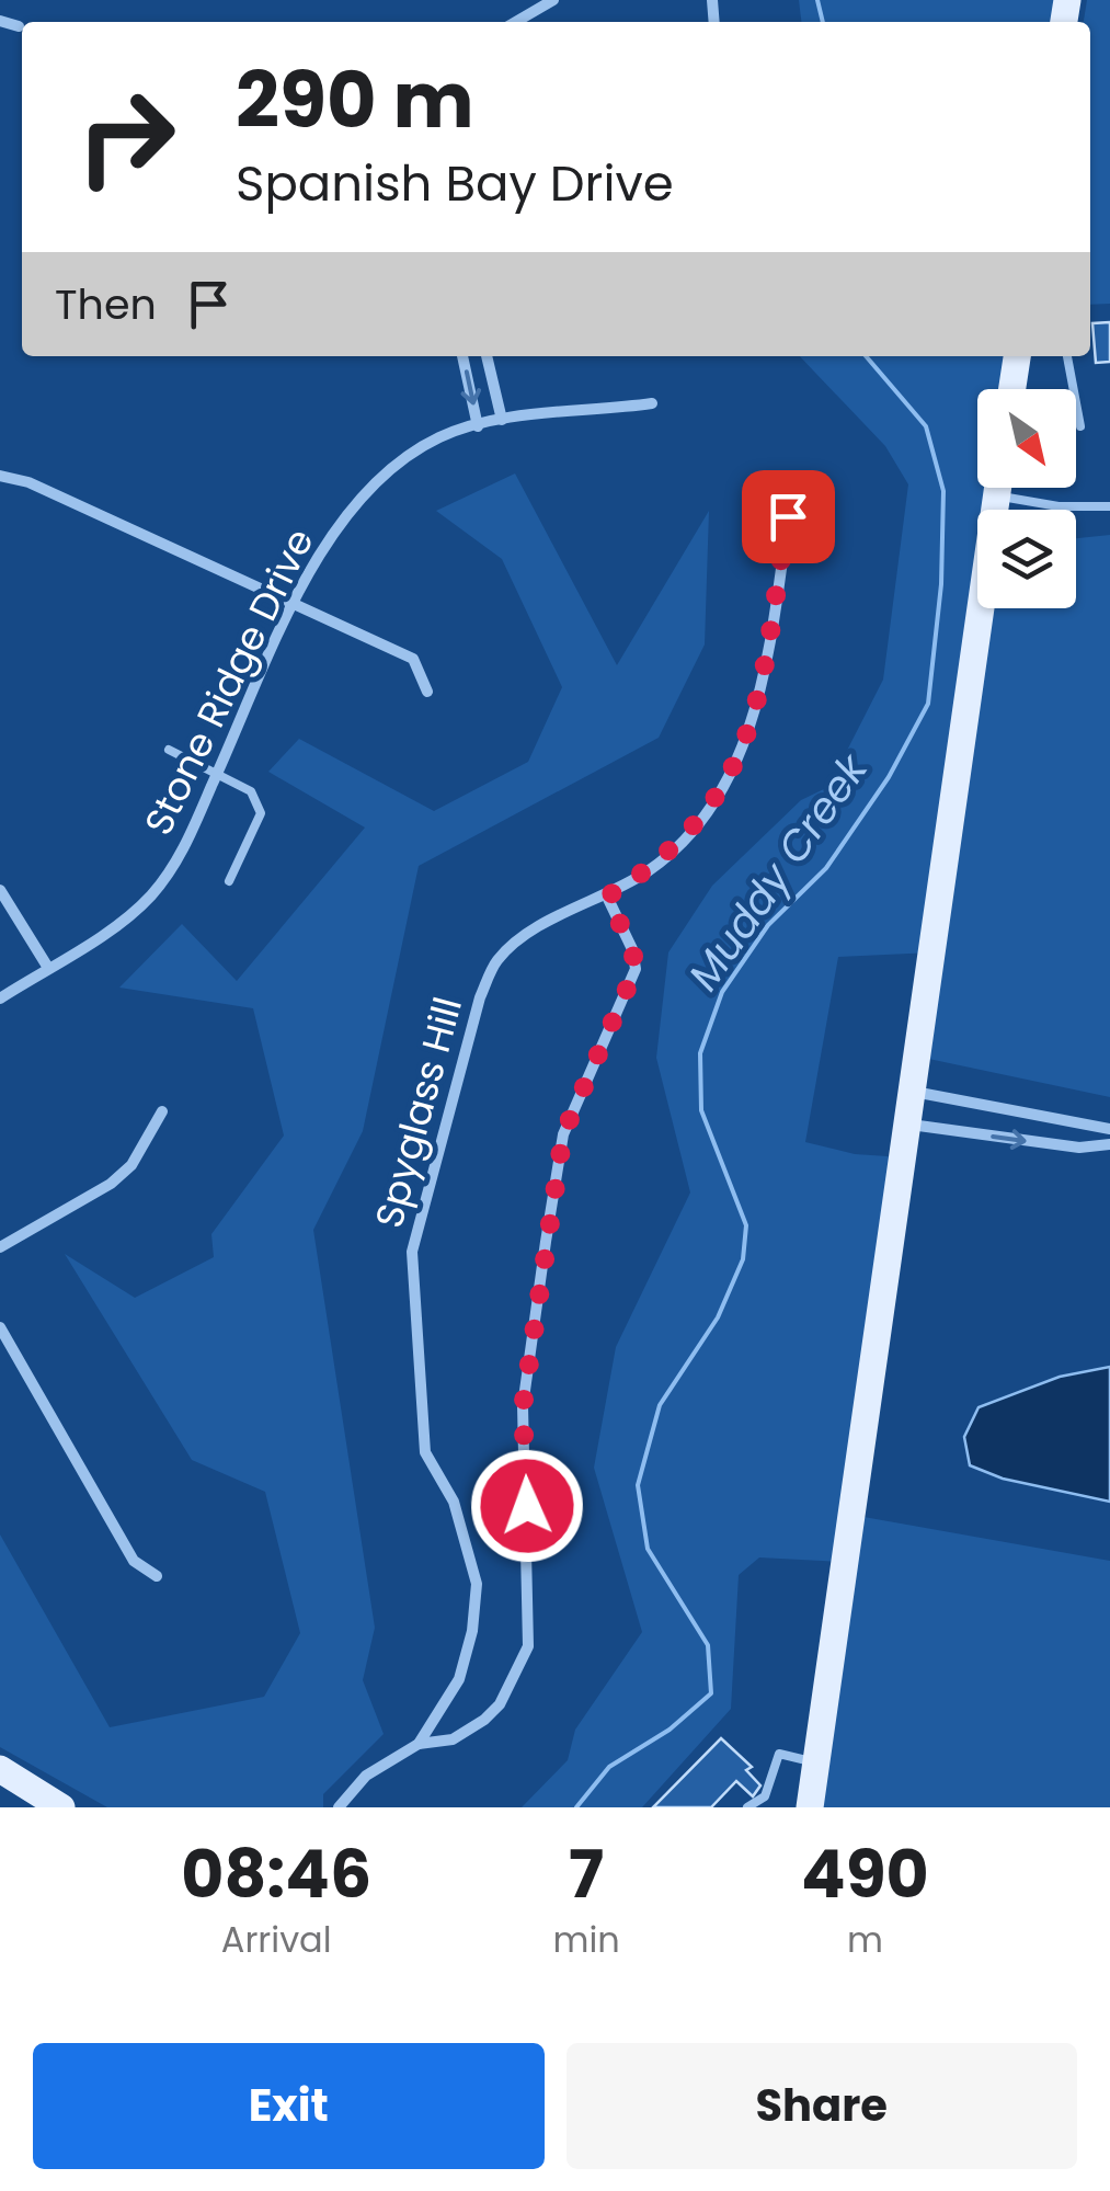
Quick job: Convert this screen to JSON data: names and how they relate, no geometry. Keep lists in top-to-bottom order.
{
  "streets": {
    "street": ["Stone Ridge Drive", "Spyglass Hill"]
  },
  "water": ["Muddy Creek"],
  "north": "bottom right",
  "page": {
    "turn": ["290 m", "Spanish Bay Drive"],
    "then": "Then",
    "eta": [
      "08:46",
      "Arrival",
      "7",
      "min",
      "490",
      "m"
    ],
    "buttons": ["Exit", "Share"]
  }
}
